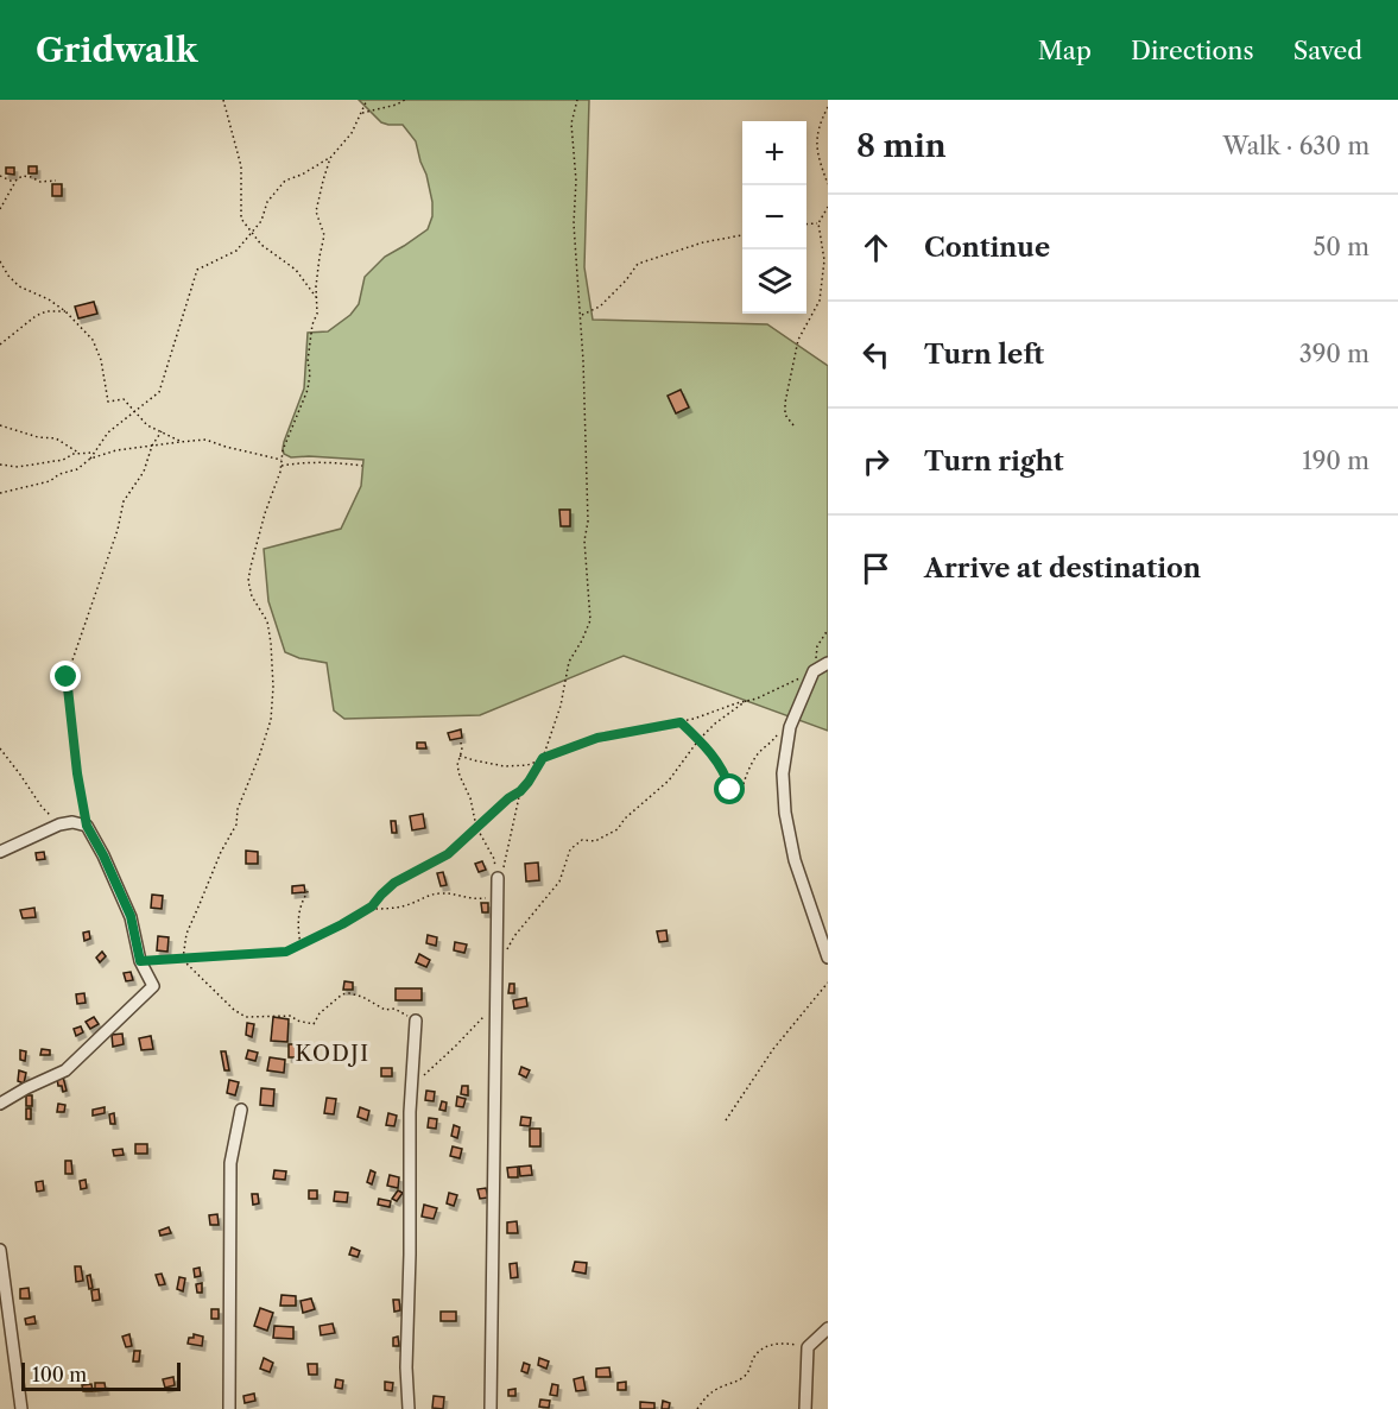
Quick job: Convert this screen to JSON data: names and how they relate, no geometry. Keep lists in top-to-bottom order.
{
  "districts": ["KODJI"],
  "scale_bar": "100 m",
  "page": {
    "header": "Gridwalk",
    "nav": ["Map", "Directions", "Saved"],
    "heading": ["8 min", "Walk · 630 m"],
    "map_buttons": ["+", "−"],
    "list": [
      ["Continue", "50 m"],
      ["Turn left", "390 m"],
      ["Turn right", "190 m"],
      "Arrive at destination"
    ],
    "scale": "100 m"
  }
}
